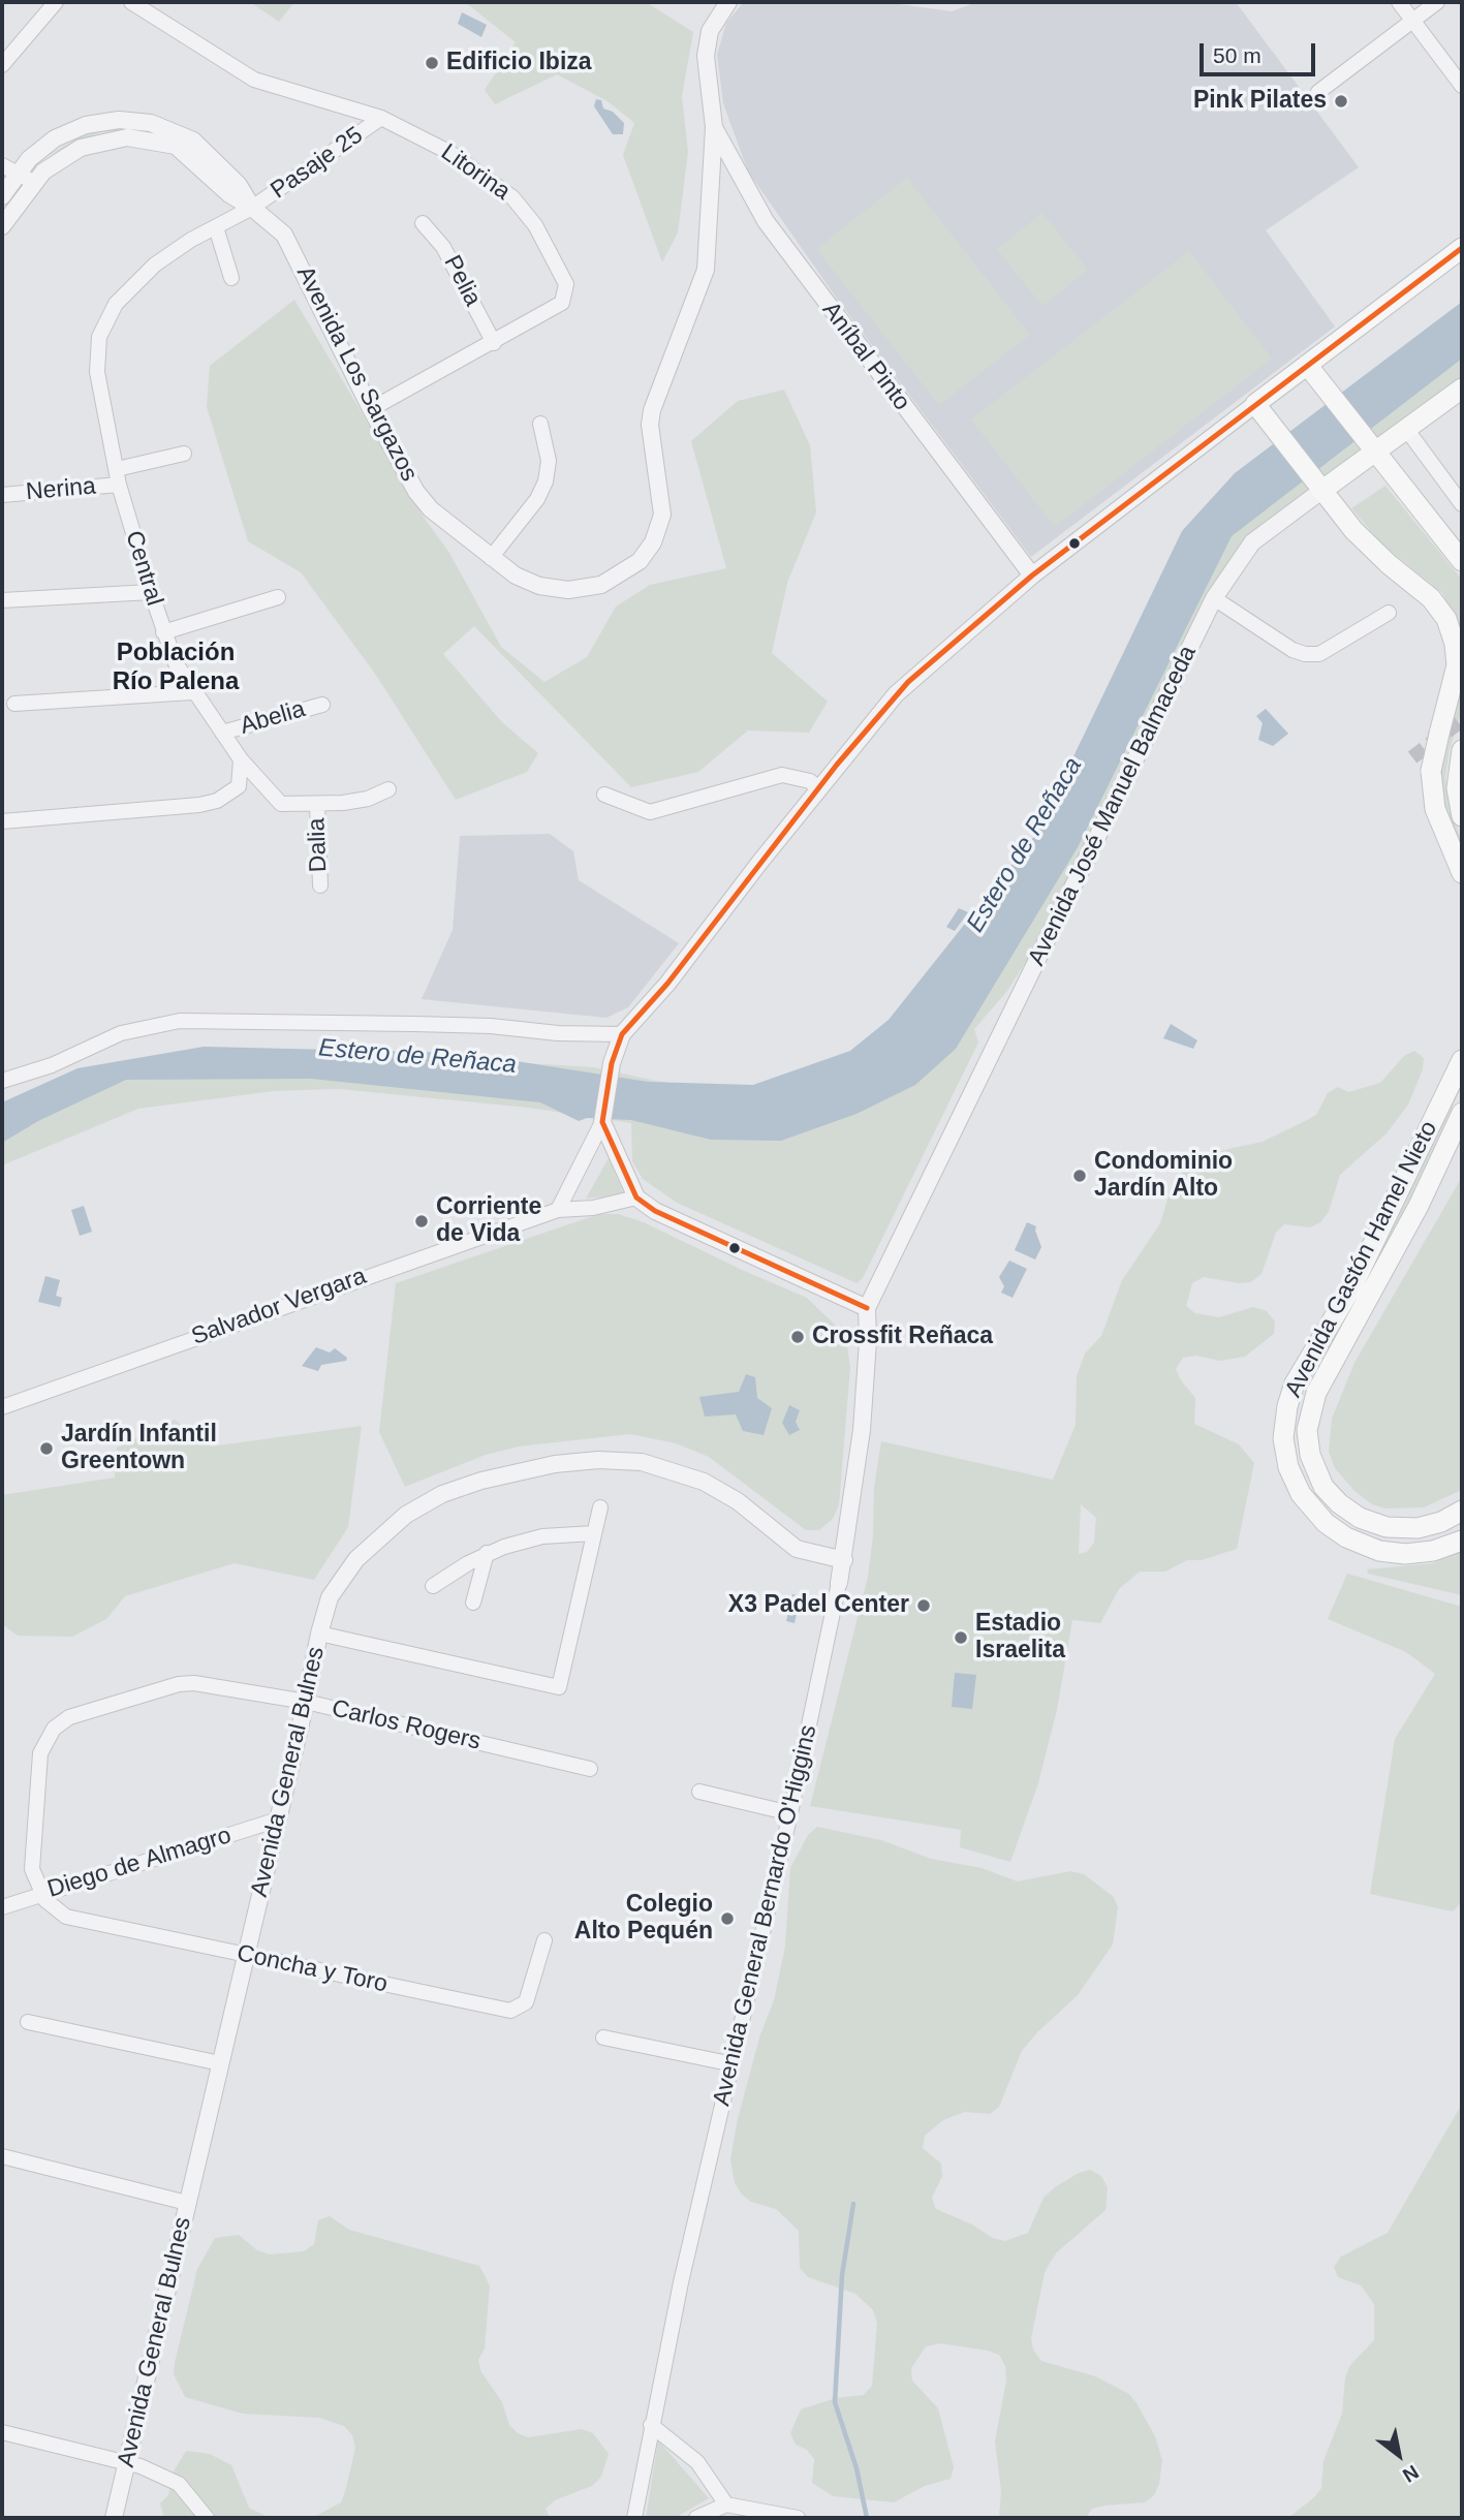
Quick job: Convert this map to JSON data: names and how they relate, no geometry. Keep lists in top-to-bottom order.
{
  "streets": {
    "main road": ["Avenida José Manuel Balmaceda", "Avenida Gastón Hamel Nieto"],
    "street": [
      "Pasaje 25",
      "Litorina",
      "Pelia",
      "Aníbal Pinto",
      "Avenida Los Sargazos",
      "Nerina",
      "Central",
      "Abelia",
      "Dalia",
      "Salvador Vergara",
      "Carlos Rogers",
      "Avenida General Bulnes",
      "Diego de Almagro",
      "Avenida General Bernardo O'Higgins",
      "Concha y Toro"
    ]
  },
  "crossings": [
    ["Pasaje 25", "Litorina"],
    ["Pasaje 25", "Avenida Los Sargazos"],
    ["Pasaje 25", "Central"],
    ["Litorina", "Pelia"],
    ["Litorina", "Avenida Los Sargazos"],
    ["Aníbal Pinto", "Avenida Los Sargazos"],
    ["Avenida Los Sargazos", "Central"],
    ["Nerina", "Central"],
    ["Central", "Abelia"],
    ["Central", "Dalia"],
    ["Avenida José Manuel Balmaceda", "Avenida General Bernardo O'Higgins"],
    ["Carlos Rogers", "Avenida General Bulnes"],
    ["Carlos Rogers", "Diego de Almagro"],
    ["Carlos Rogers", "Concha y Toro"],
    ["Avenida General Bulnes", "Diego de Almagro"],
    ["Avenida General Bulnes", "Avenida General Bernardo O'Higgins"],
    ["Avenida General Bulnes", "Concha y Toro"],
    ["Diego de Almagro", "Concha y Toro"]
  ],
  "districts": ["Población Río Palena"],
  "water": ["Estero de Reñaca"],
  "places": [
    "Edificio Ibiza",
    "Pink Pilates",
    "Condominio Jardín Alto",
    "Corriente de Vida",
    "Crossfit Reñaca",
    "Jardín Infantil Greentown",
    "X3 Padel Center",
    "Estadio Israelita",
    "Colegio Alto Pequén"
  ],
  "lines": ["transit line 50"],
  "scale_bar": "50 m",
  "north": "bottom right"
}
